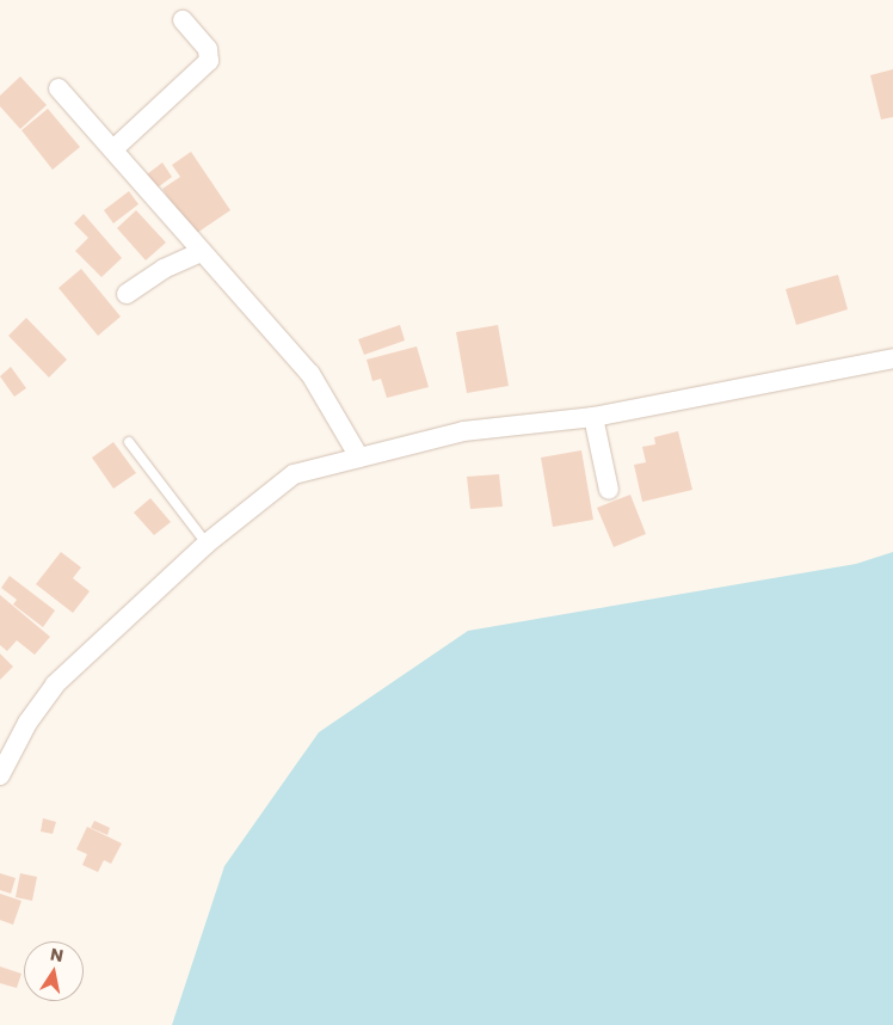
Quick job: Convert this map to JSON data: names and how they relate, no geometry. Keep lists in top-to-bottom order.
{
  "north": "top"
}
